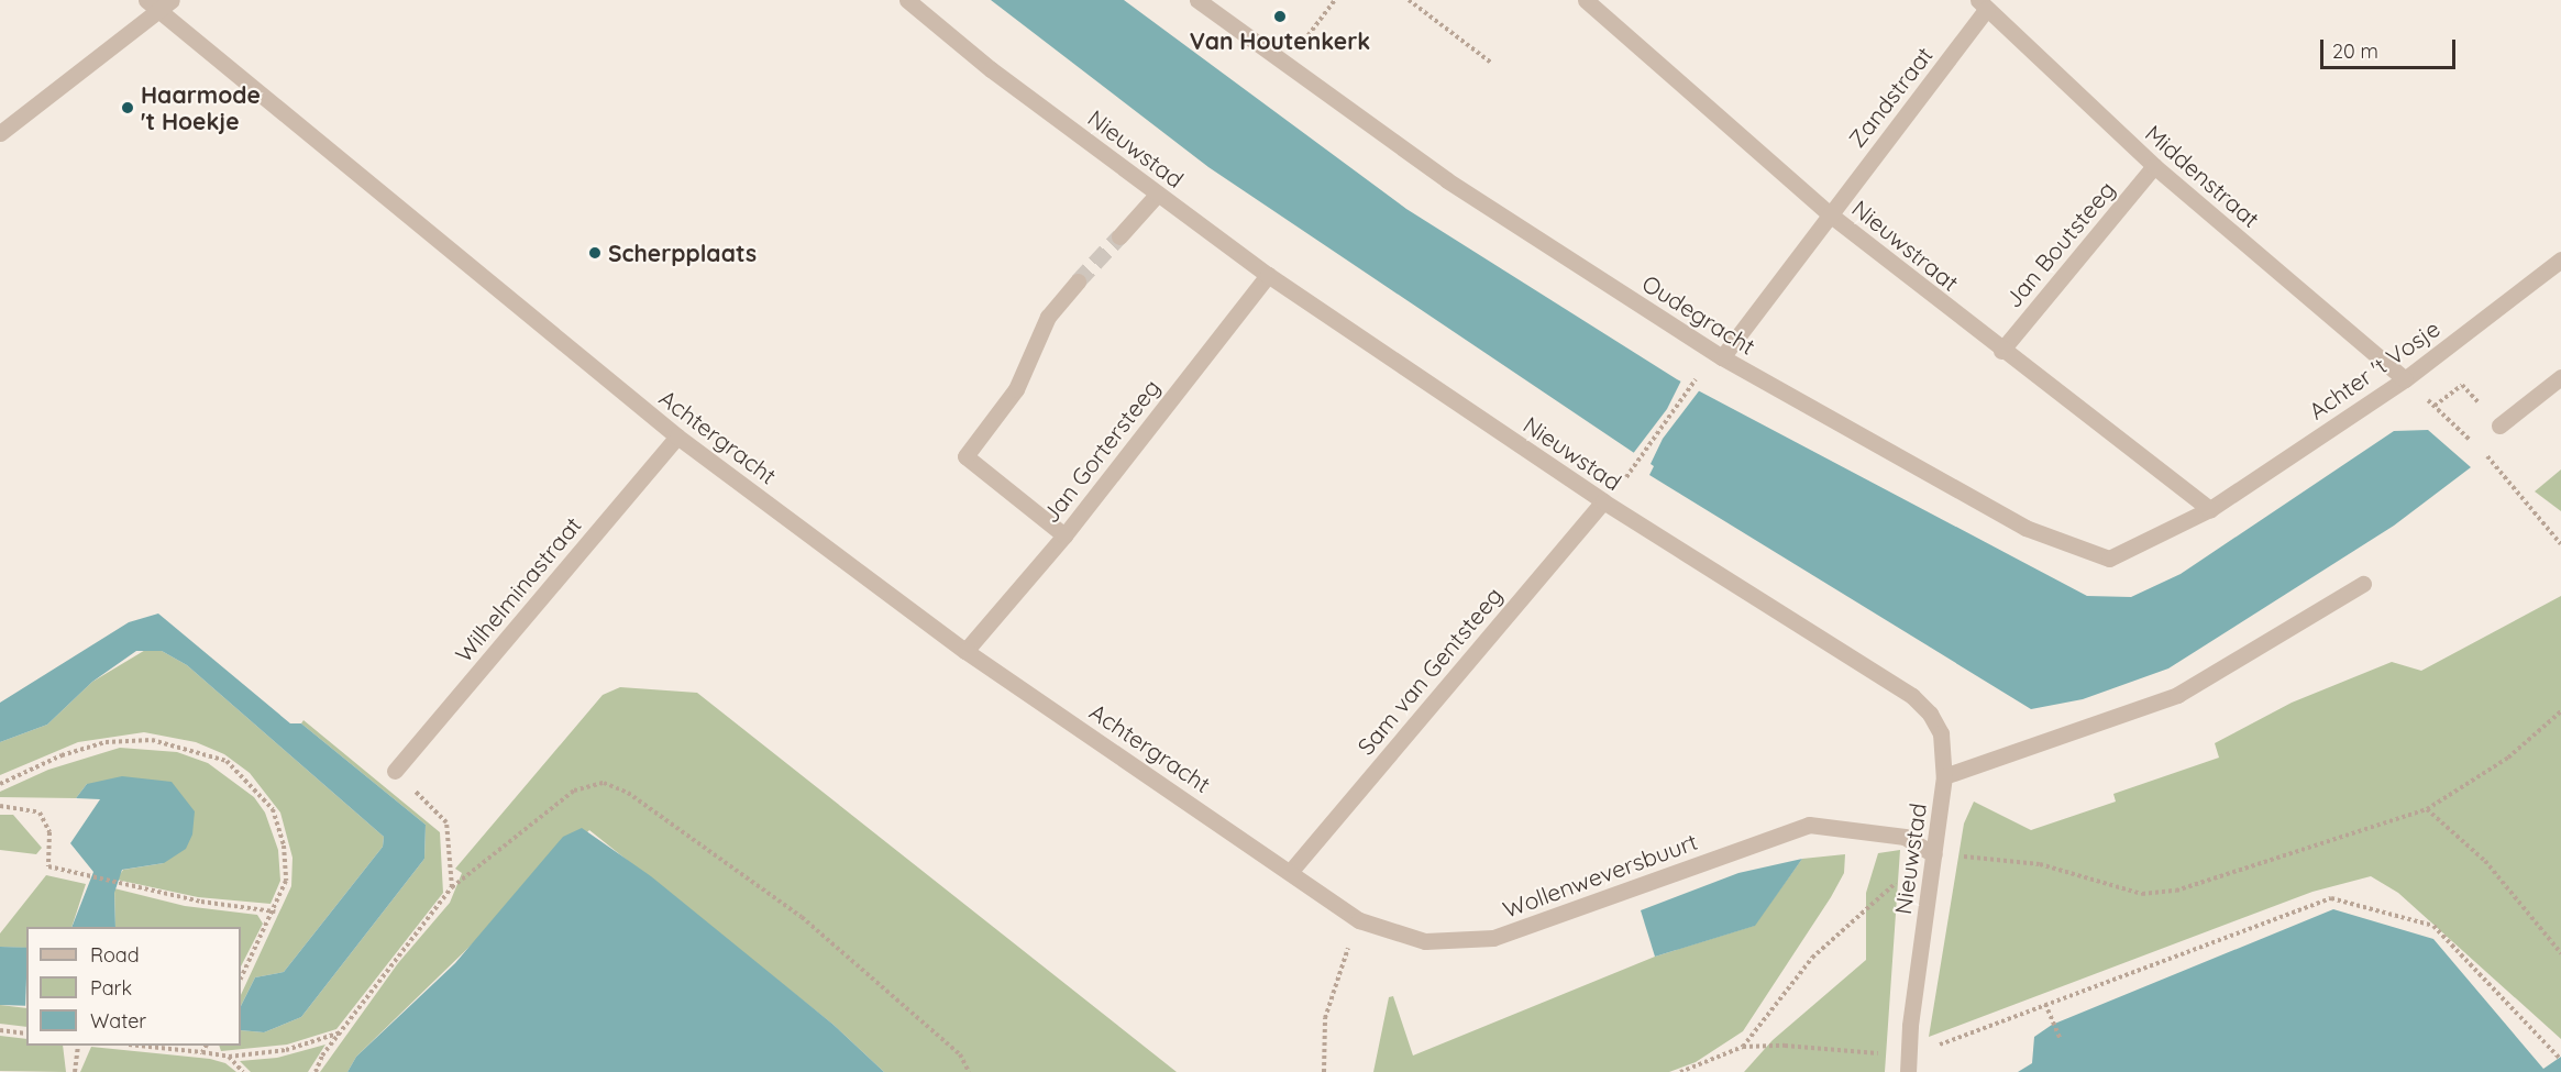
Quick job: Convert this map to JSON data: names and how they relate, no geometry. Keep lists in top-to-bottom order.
{
  "streets": {
    "street": [
      "Zandstraat",
      "Nieuwstad",
      "Middenstraat",
      "Jan Boutsteeg",
      "Nieuwstraat",
      "Oudegracht",
      "Achter 't Vosje",
      "Achtergracht",
      "Jan Gortersteeg",
      "Wilhelminastraat",
      "Sam van Gentsteeg",
      "Wollenweversbuurt"
    ]
  },
  "crossings": [
    ["Zandstraat", "Middenstraat"],
    ["Zandstraat", "Nieuwstraat"],
    ["Zandstraat", "Oudegracht"],
    ["Nieuwstad", "Jan Gortersteeg"],
    ["Nieuwstad", "Sam van Gentsteeg"],
    ["Nieuwstad", "Wollenweversbuurt"],
    ["Middenstraat", "Jan Boutsteeg"],
    ["Middenstraat", "Achter 't Vosje"],
    ["Jan Boutsteeg", "Nieuwstraat"],
    ["Nieuwstraat", "Oudegracht"],
    ["Nieuwstraat", "Achter 't Vosje"],
    ["Oudegracht", "Achter 't Vosje"],
    ["Achtergracht", "Jan Gortersteeg"],
    ["Achtergracht", "Wilhelminastraat"],
    ["Achtergracht", "Sam van Gentsteeg"],
    ["Achtergracht", "Wollenweversbuurt"],
    ["Sam van Gentsteeg", "Wollenweversbuurt"]
  ],
  "places": ["Van Houtenkerk", "Haarmode 't Hoekje", "Scherpplaats"],
  "legend": ["Road", "Park", "Water"],
  "scale_bar": "20 m"
}
